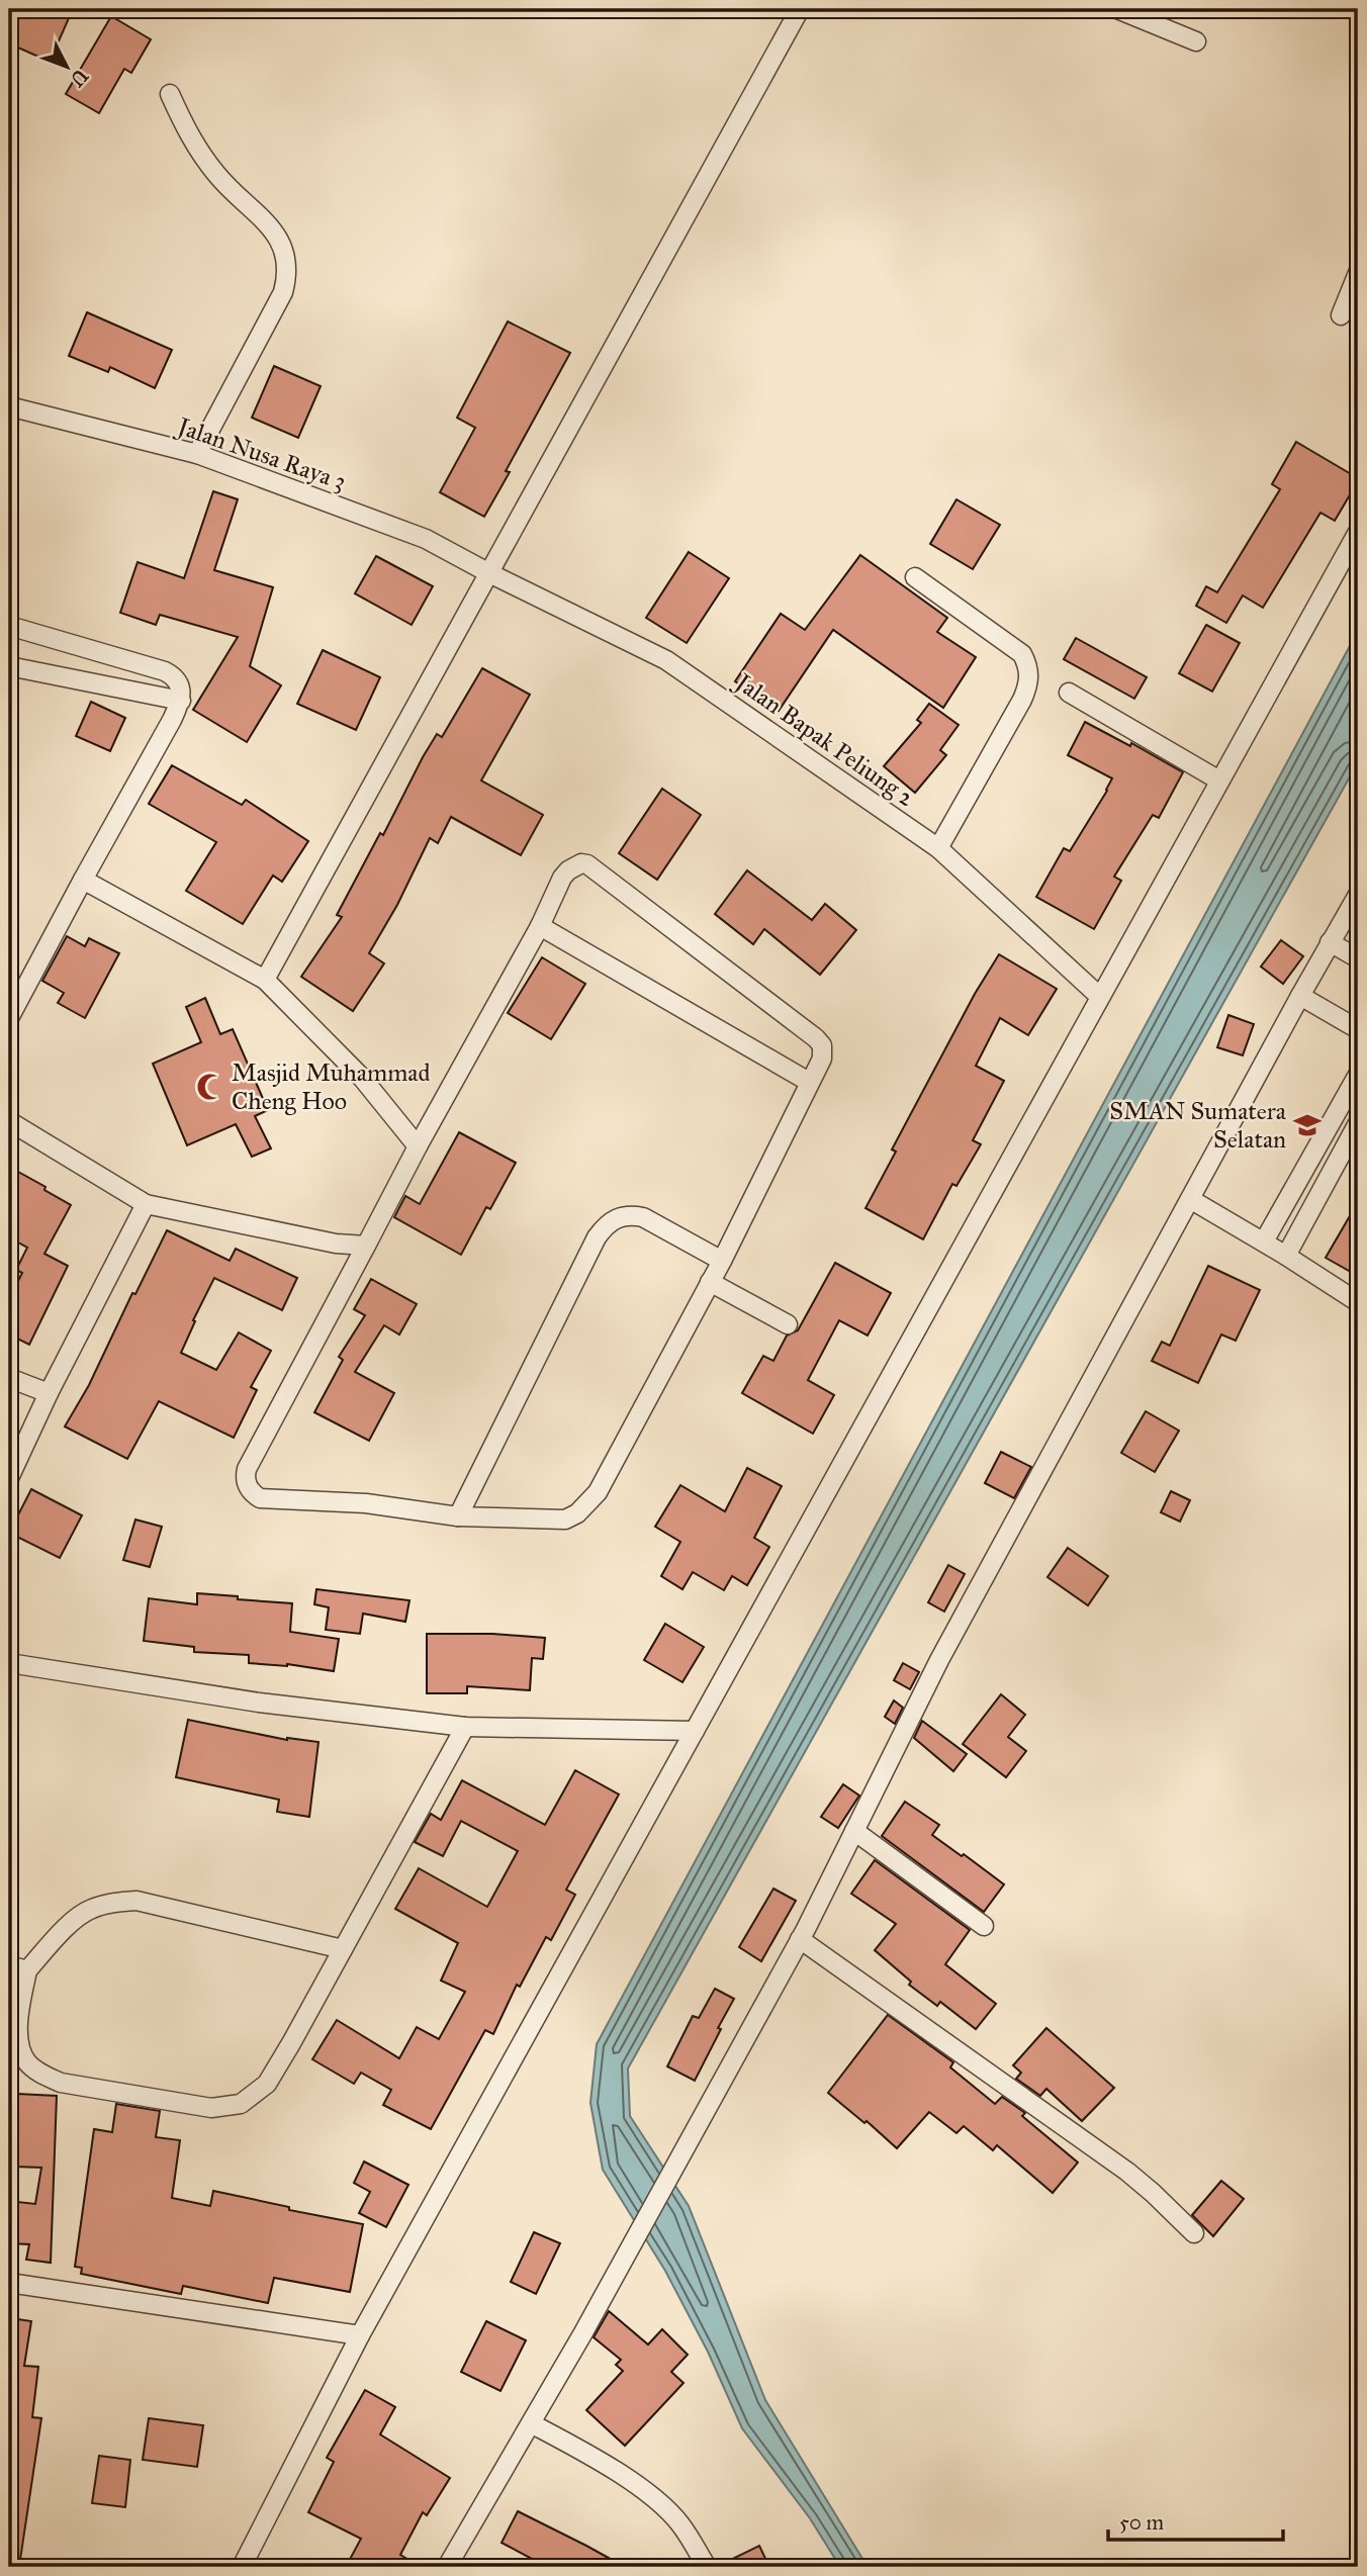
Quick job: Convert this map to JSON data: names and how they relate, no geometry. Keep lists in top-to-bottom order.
{
  "streets": {
    "street": ["Jalan Nusa Raya 3", "Jalan Bapak Peliung 2"]
  },
  "crossings": [
    ["Jalan Nusa Raya 3", "Jalan Bapak Peliung 2"]
  ],
  "places": {
    "mosque": ["Masjid Muhammad Cheng Hoo"],
    "school or university": ["SMAN Sumatera Selatan"]
  },
  "scale_bar": "50 m",
  "north": "bottom right"
}
